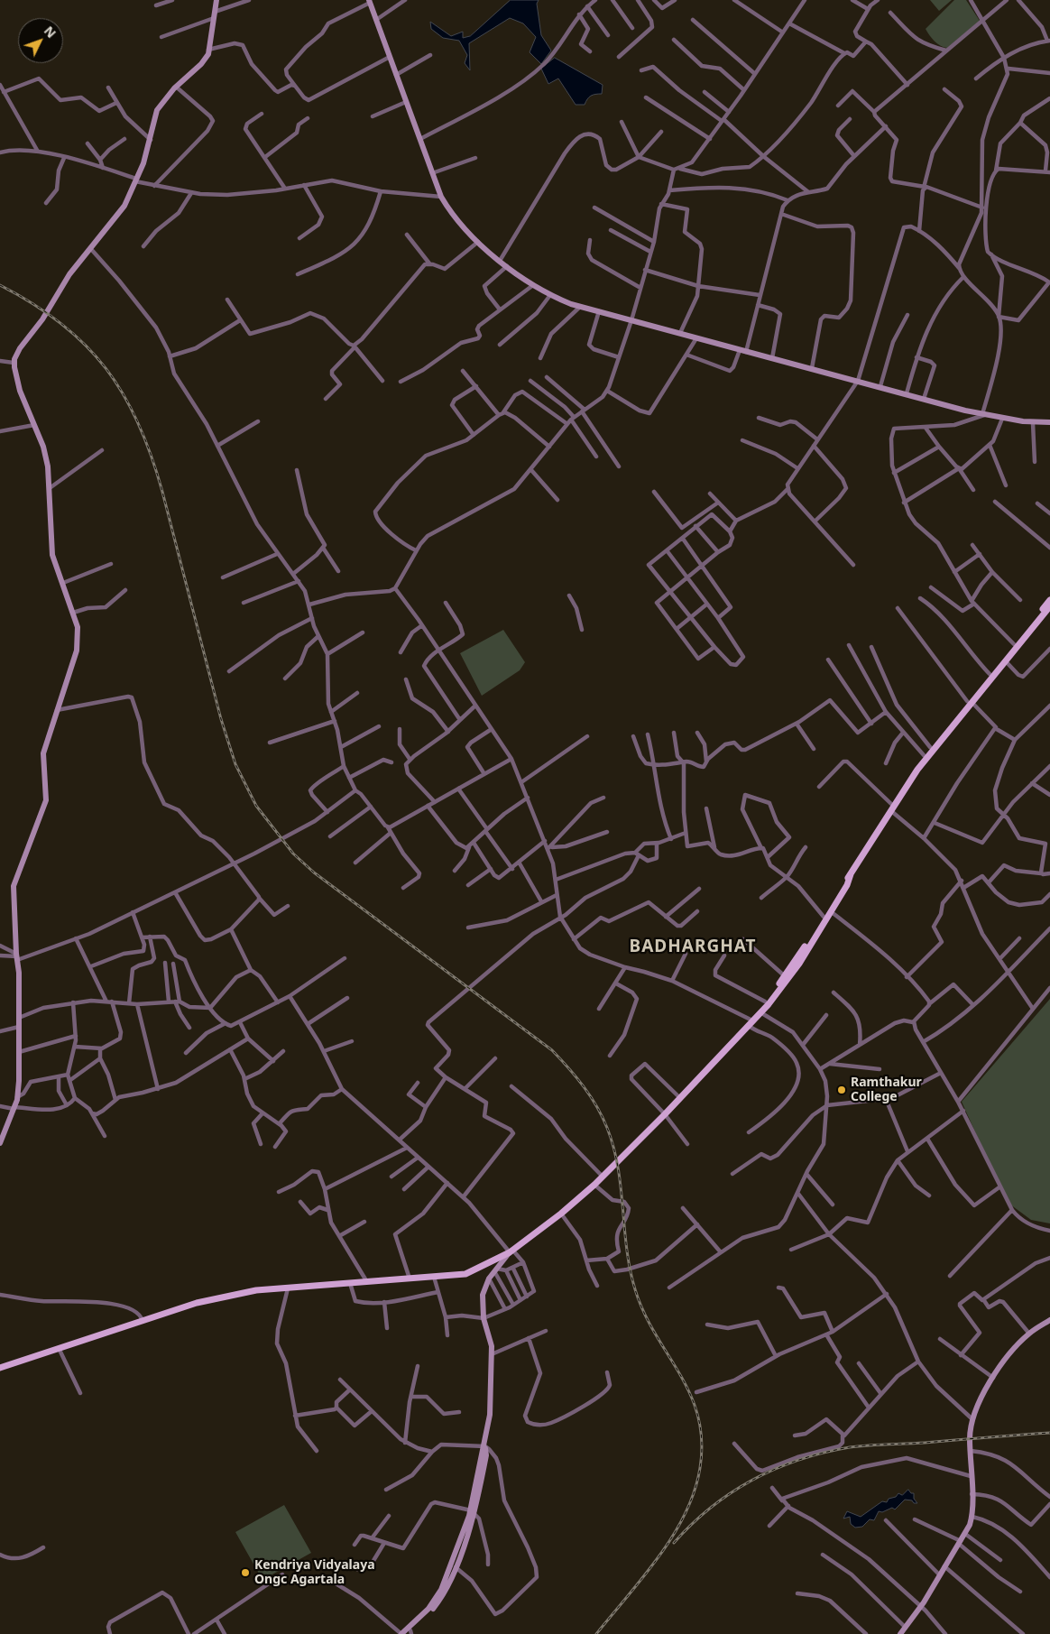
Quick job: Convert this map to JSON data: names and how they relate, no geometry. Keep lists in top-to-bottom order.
{
  "districts": ["BADHARGHAT"],
  "places": ["Ramthakur College", "Kendriya Vidyalaya Ongc Agartala"],
  "north": "top right"
}
